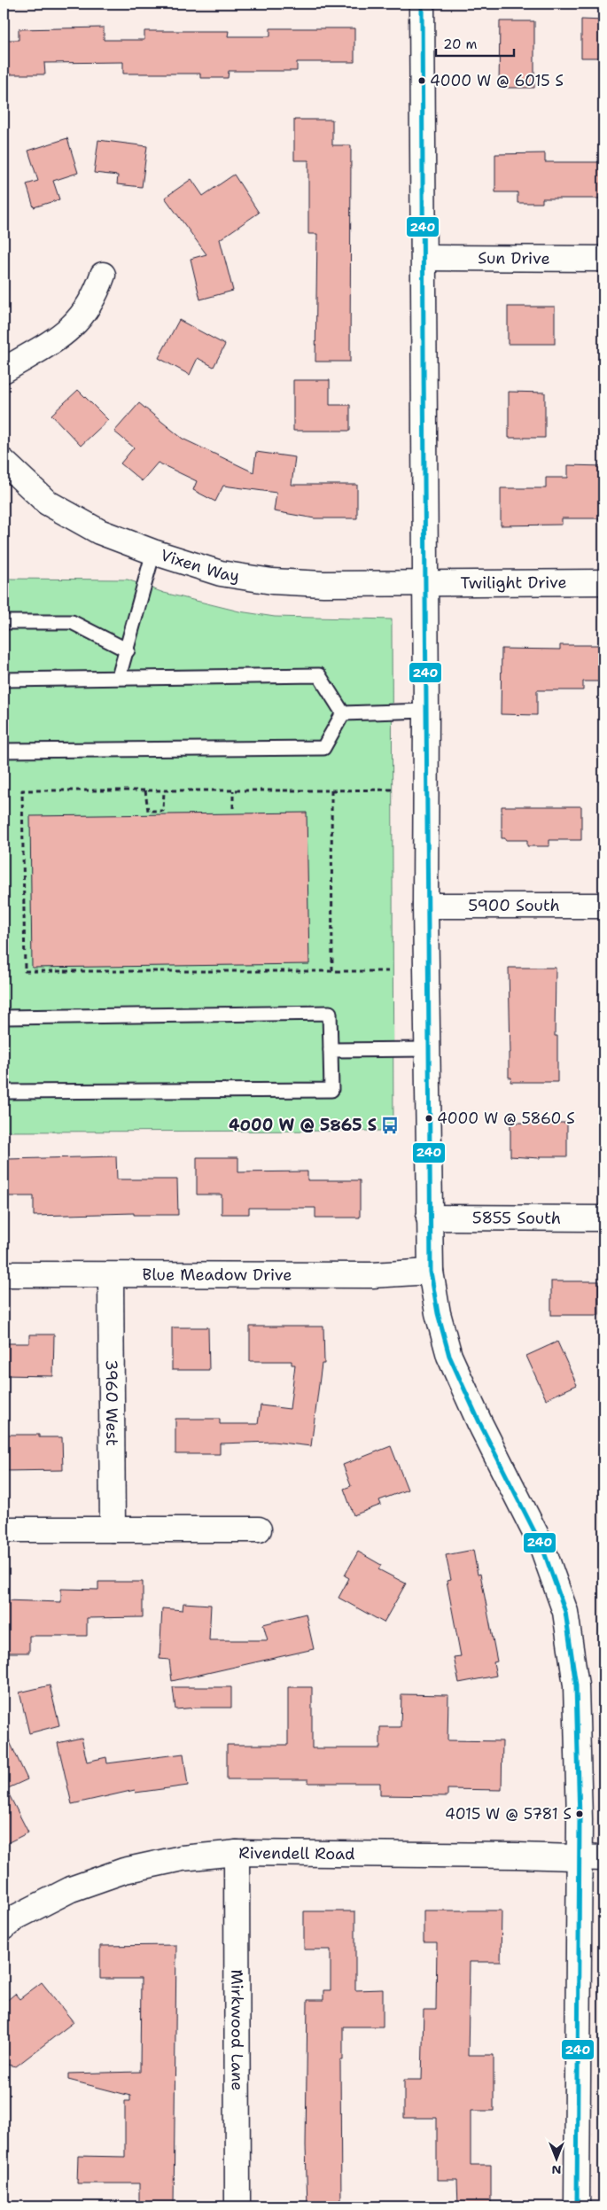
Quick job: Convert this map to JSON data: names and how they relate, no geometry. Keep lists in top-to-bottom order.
{
  "streets": {
    "street": [
      "Sun Drive",
      "Vixen Way",
      "Twilight Drive",
      "5900 South",
      "5855 South",
      "Blue Meadow Drive",
      "3960 West",
      "Rivendell Road",
      "Mirkwood Lane"
    ]
  },
  "crossings": [
    ["Vixen Way", "Twilight Drive"],
    ["Blue Meadow Drive", "3960 West"],
    ["Rivendell Road", "Mirkwood Lane"]
  ],
  "places": {
    "other": ["4000 W @ 6015 S", "4000 W @ 5860 S", "4015 W @ 5781 S"],
    "bus stop": ["4000 W @ 5865 S"]
  },
  "lines": ["transit line 240"],
  "scale_bar": "20 m",
  "north": "bottom"
}
